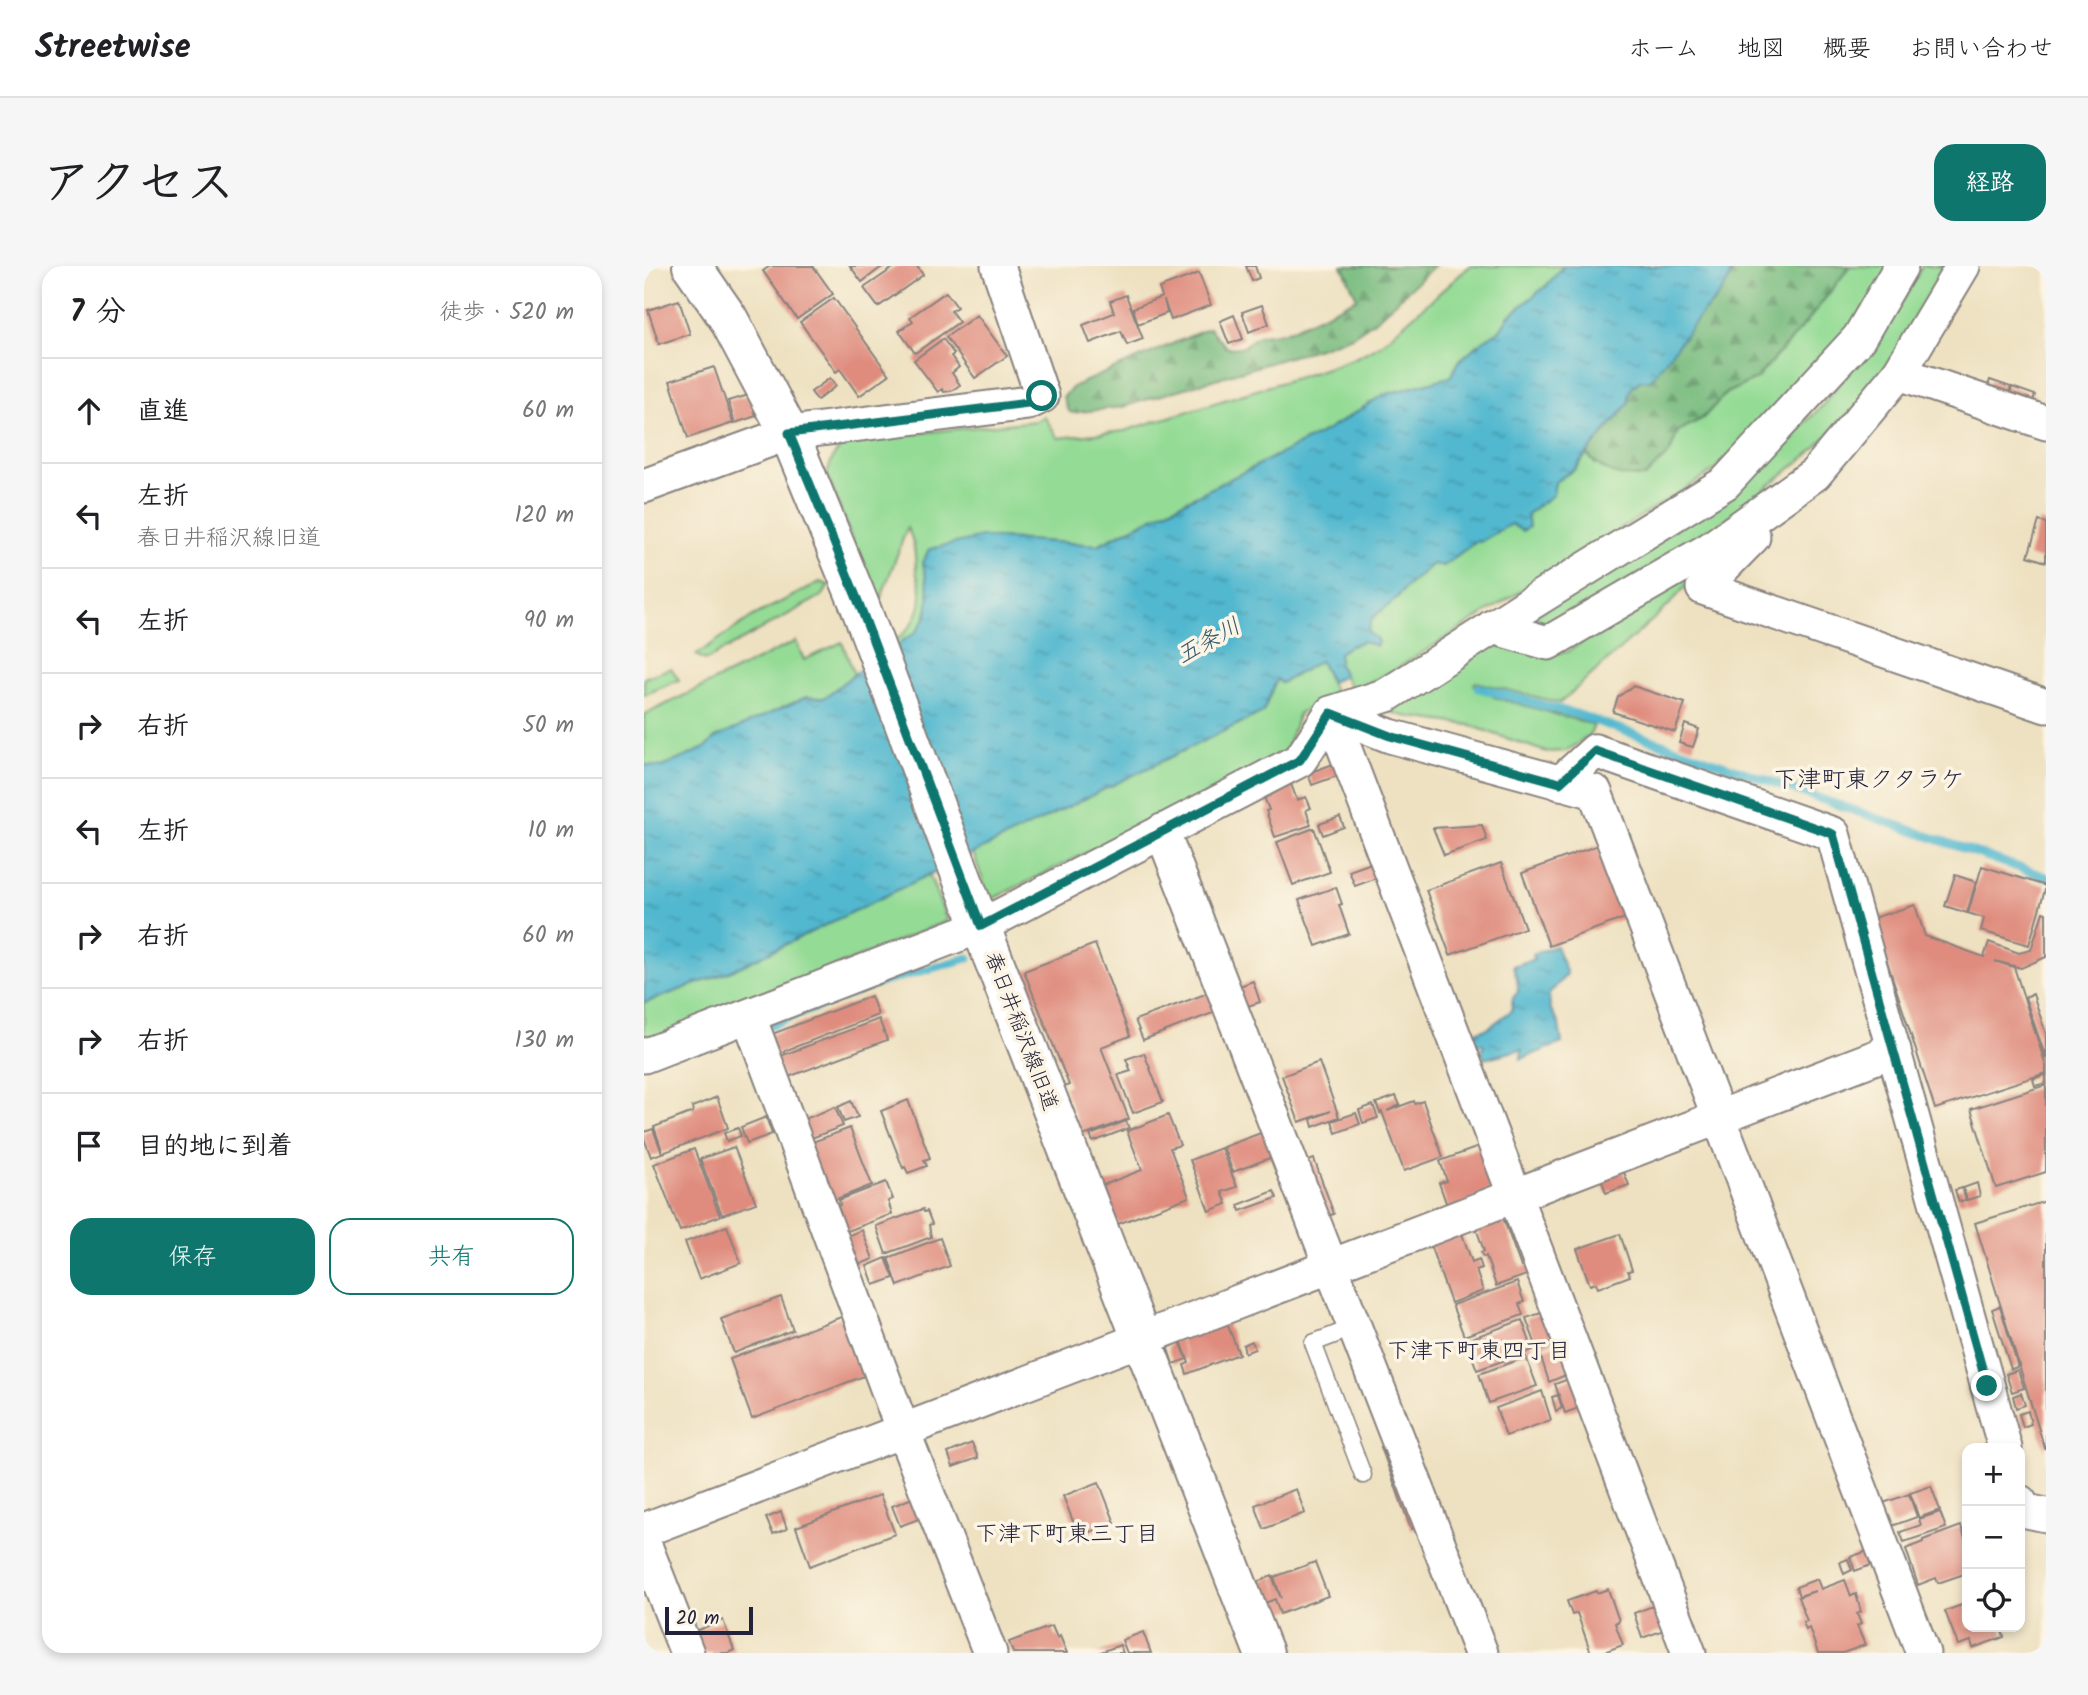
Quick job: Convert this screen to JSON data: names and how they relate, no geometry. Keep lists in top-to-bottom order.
{
  "streets": {
    "street": ["春日井稲沢線旧道"]
  },
  "districts": ["下津町東クタラケ", "下津下町東四丁目", "下津下町東三丁目"],
  "water": ["五条川"],
  "scale_bar": "20 m",
  "page": {
    "header": "Streetwise",
    "nav": [
      "ホーム",
      "地図",
      "概要",
      "お問い合わせ"
    ],
    "title": "アクセス",
    "buttons": [
      "経路",
      ["保存", "共有"]
    ],
    "heading": ["7 分", "徒歩 · 520 m"],
    "list": [
      ["直進", "60 m"],
      ["左折", "春日井稲沢線旧道", "120 m"],
      ["左折", "90 m"],
      ["右折", "50 m"],
      ["左折", "10 m"],
      ["右折", "60 m"],
      ["右折", "130 m"],
      "目的地に到着"
    ],
    "map_buttons": ["+", "−"],
    "scale": "20 m"
  }
}
